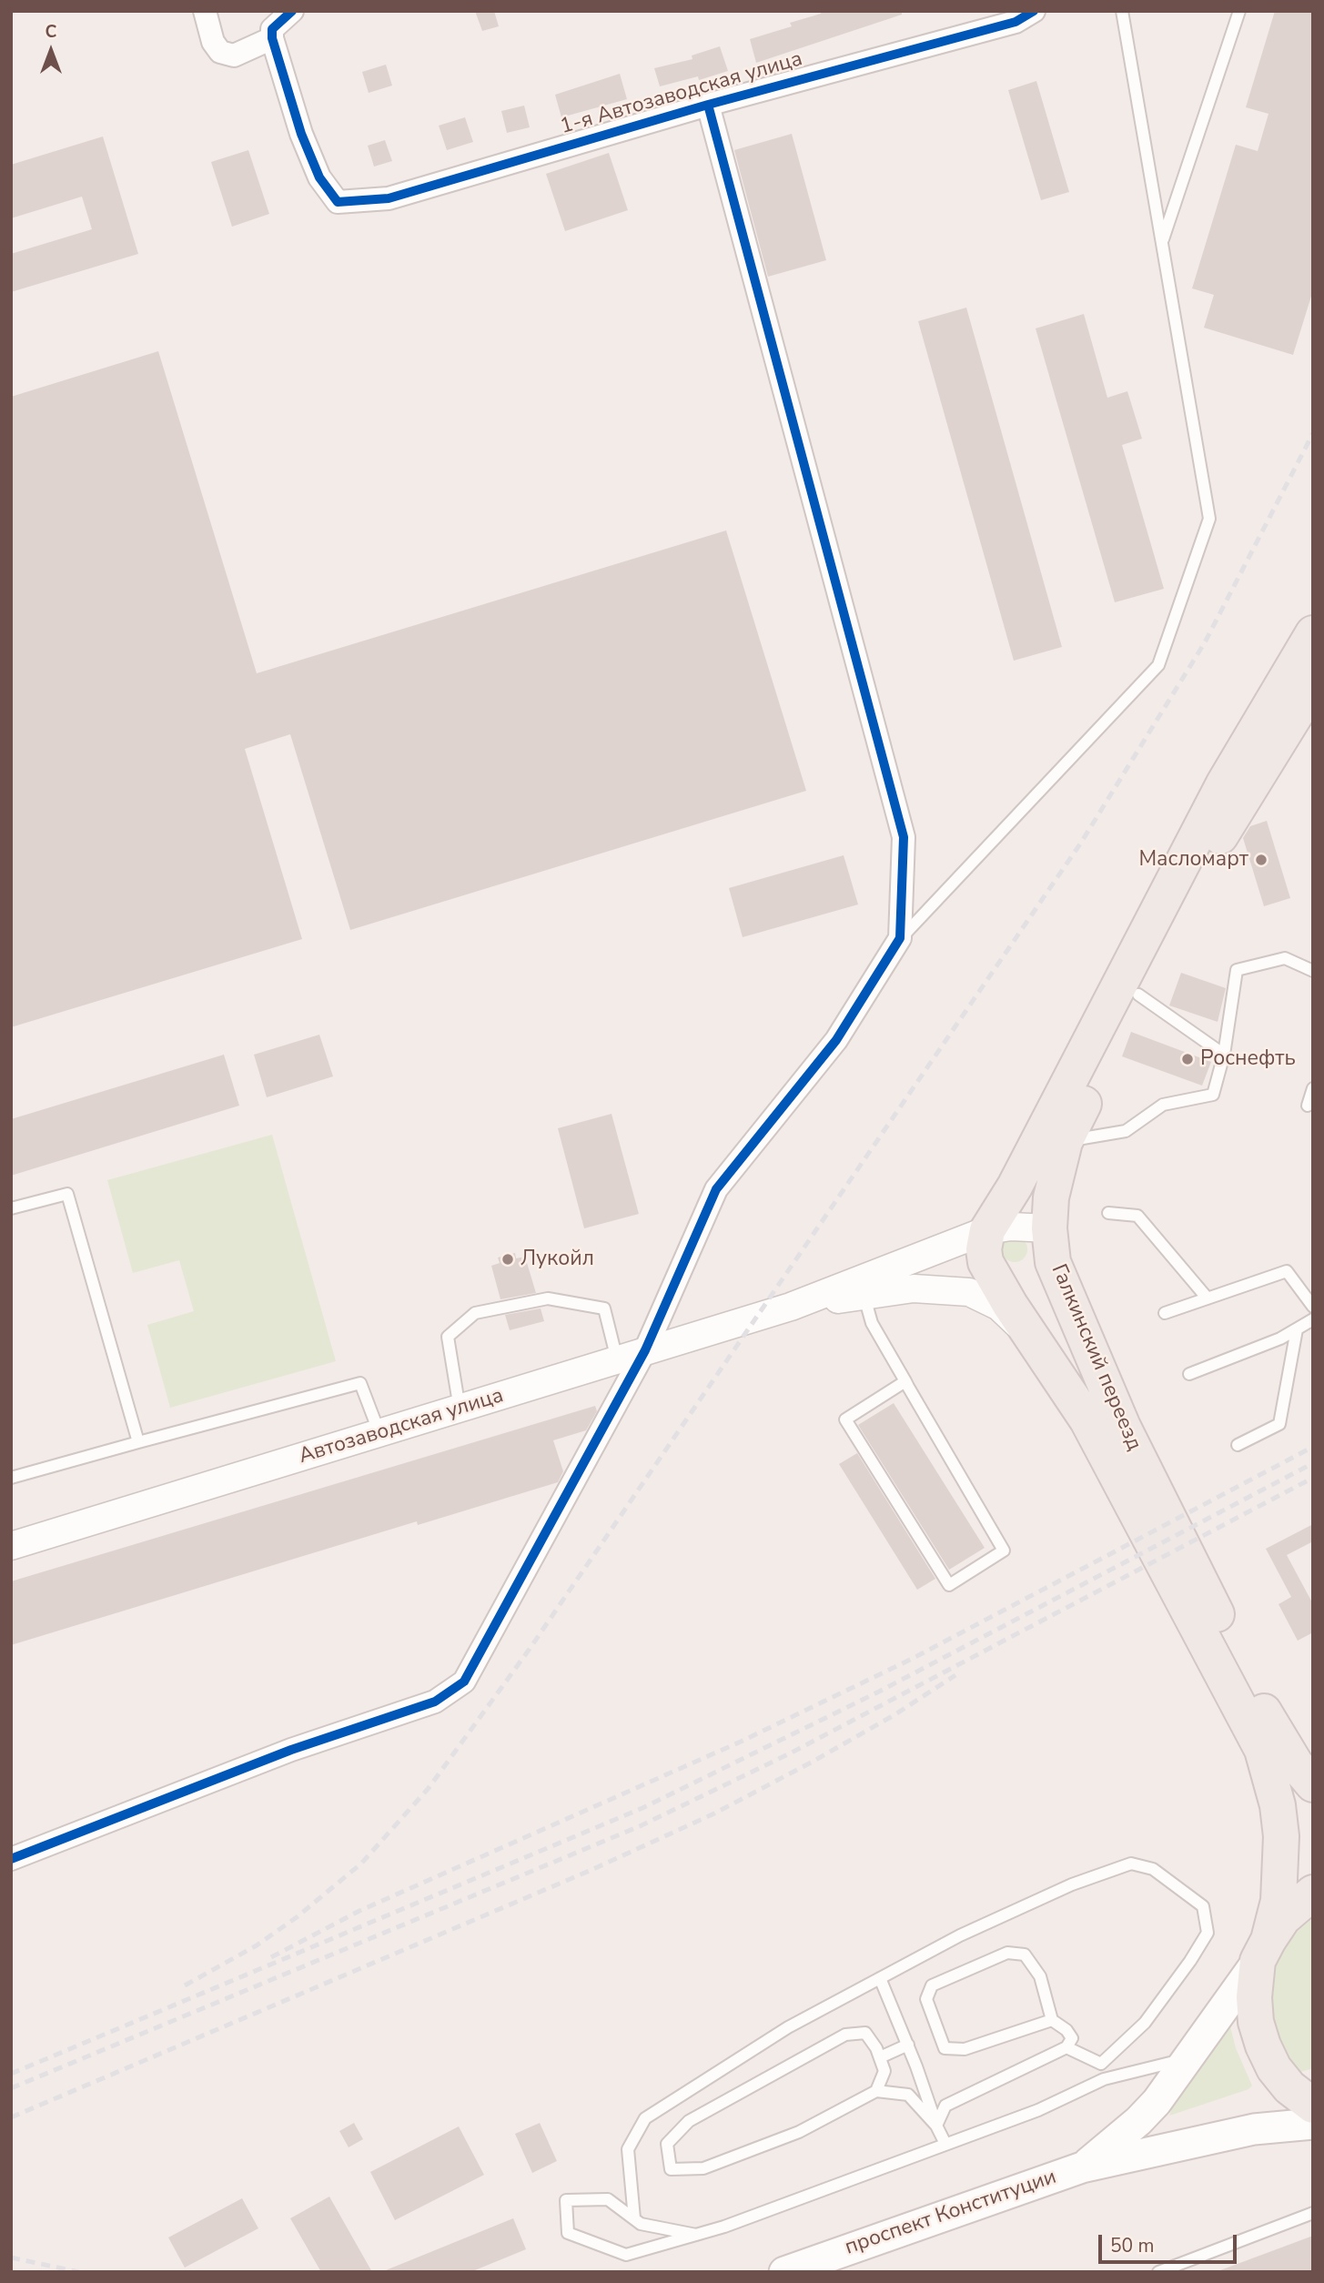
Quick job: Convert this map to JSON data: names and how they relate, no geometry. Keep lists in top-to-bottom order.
{
  "streets": {
    "main road": ["Галкинский переезд", "проспект Конституции"],
    "street": ["1-я Автозаводская улица", "Автозаводская улица"]
  },
  "places": ["Масломарт", "Роснефть", "Лукойл"],
  "scale_bar": "50 m",
  "north": "top"
}
